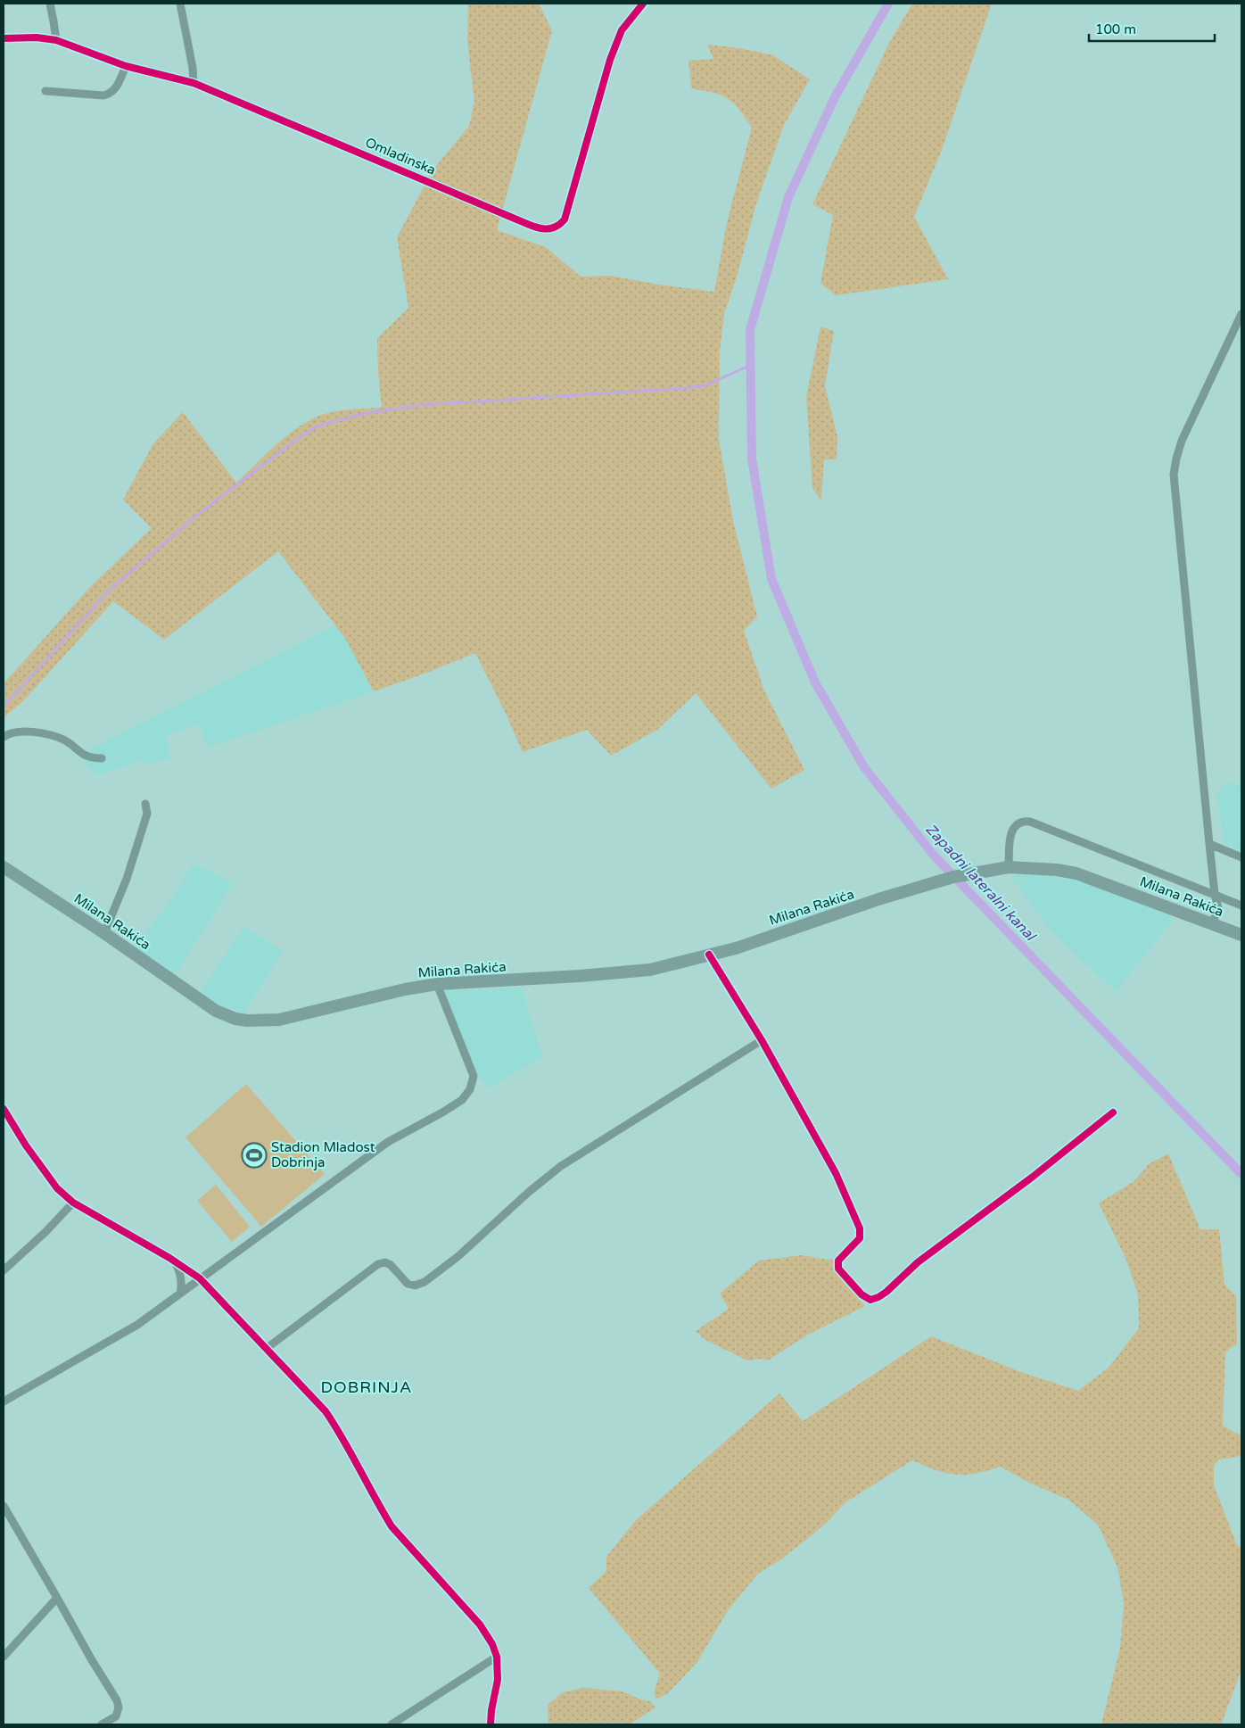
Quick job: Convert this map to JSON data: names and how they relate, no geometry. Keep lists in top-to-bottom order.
{
  "streets": {
    "main road": ["Milana Rakića"],
    "street": ["Omladinska"]
  },
  "districts": ["DOBRINJA"],
  "water": ["Zapadni lateralni kanal"],
  "places": {
    "sports": ["Stadion Mladost Dobrinja"]
  },
  "scale_bar": "100 m"
}
